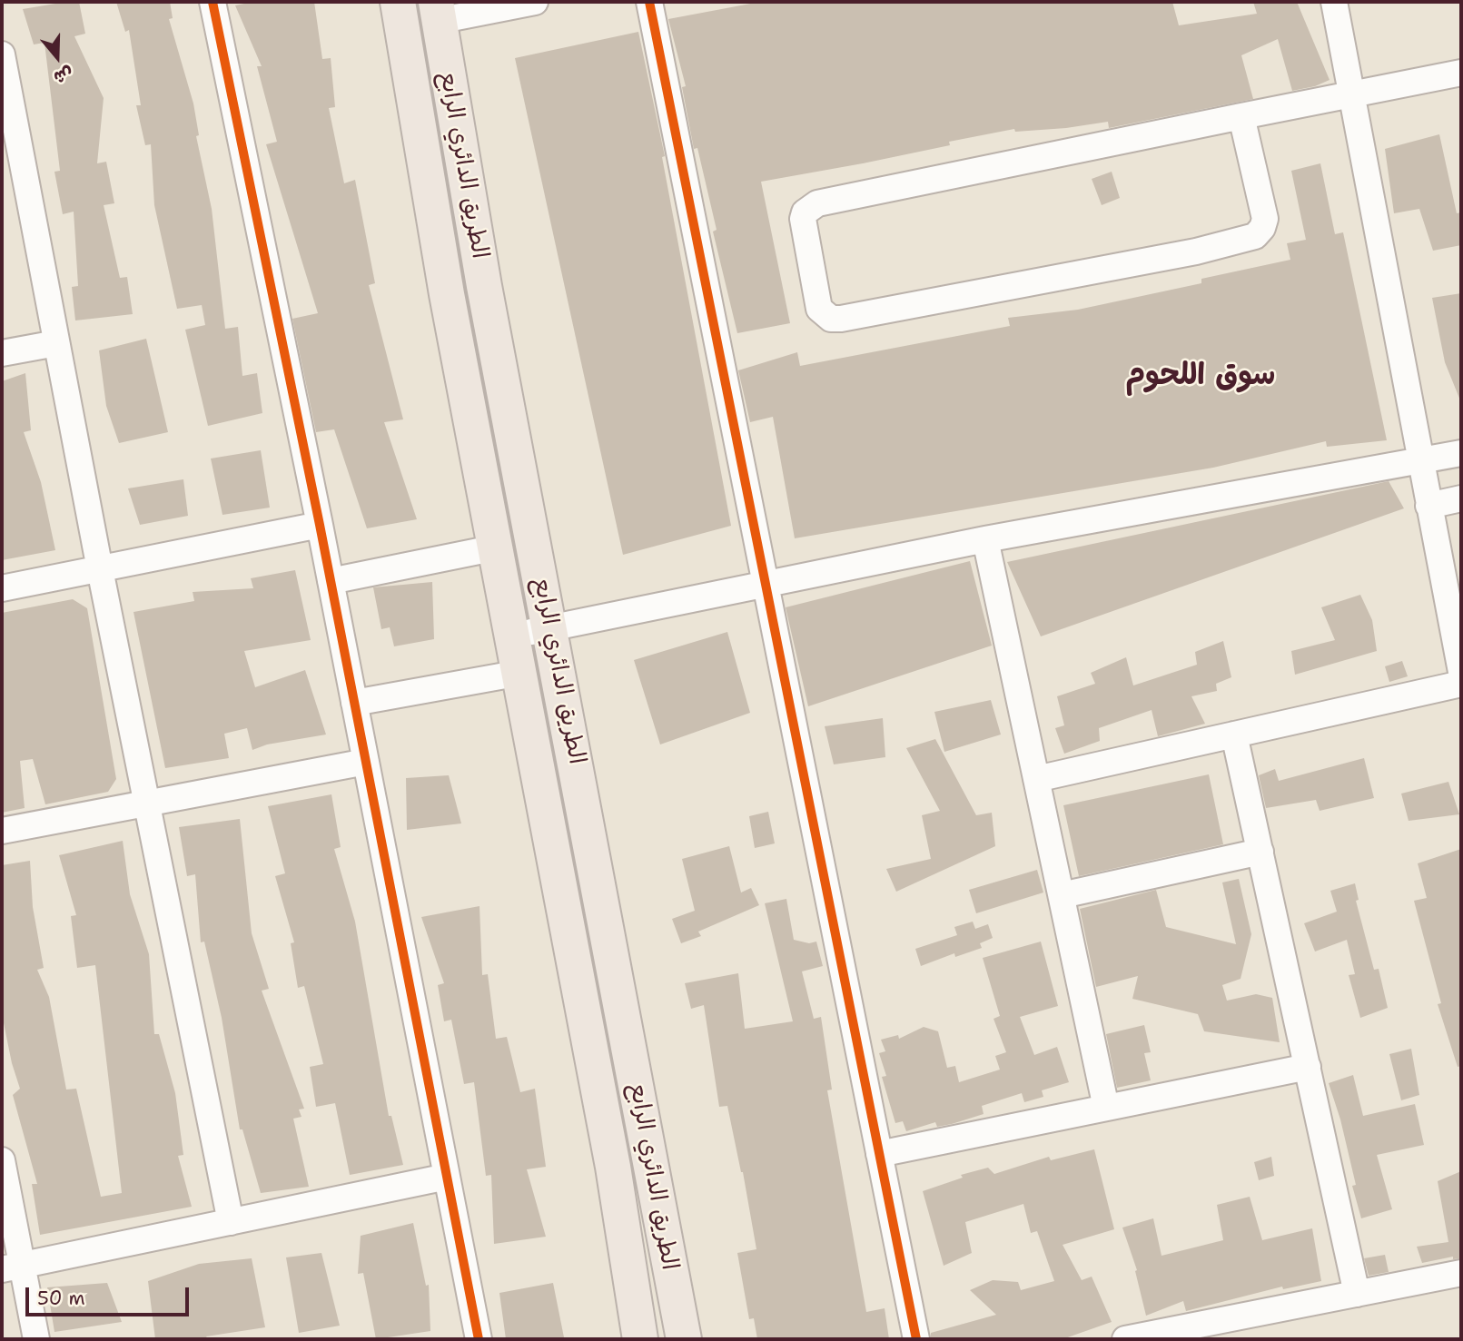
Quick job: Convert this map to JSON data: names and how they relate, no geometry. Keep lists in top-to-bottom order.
{
  "streets": {
    "main road": ["الطريق الدائري الرابع"]
  },
  "districts": ["سوق اللحوم"],
  "scale_bar": "50 m",
  "north": "bottom"
}
